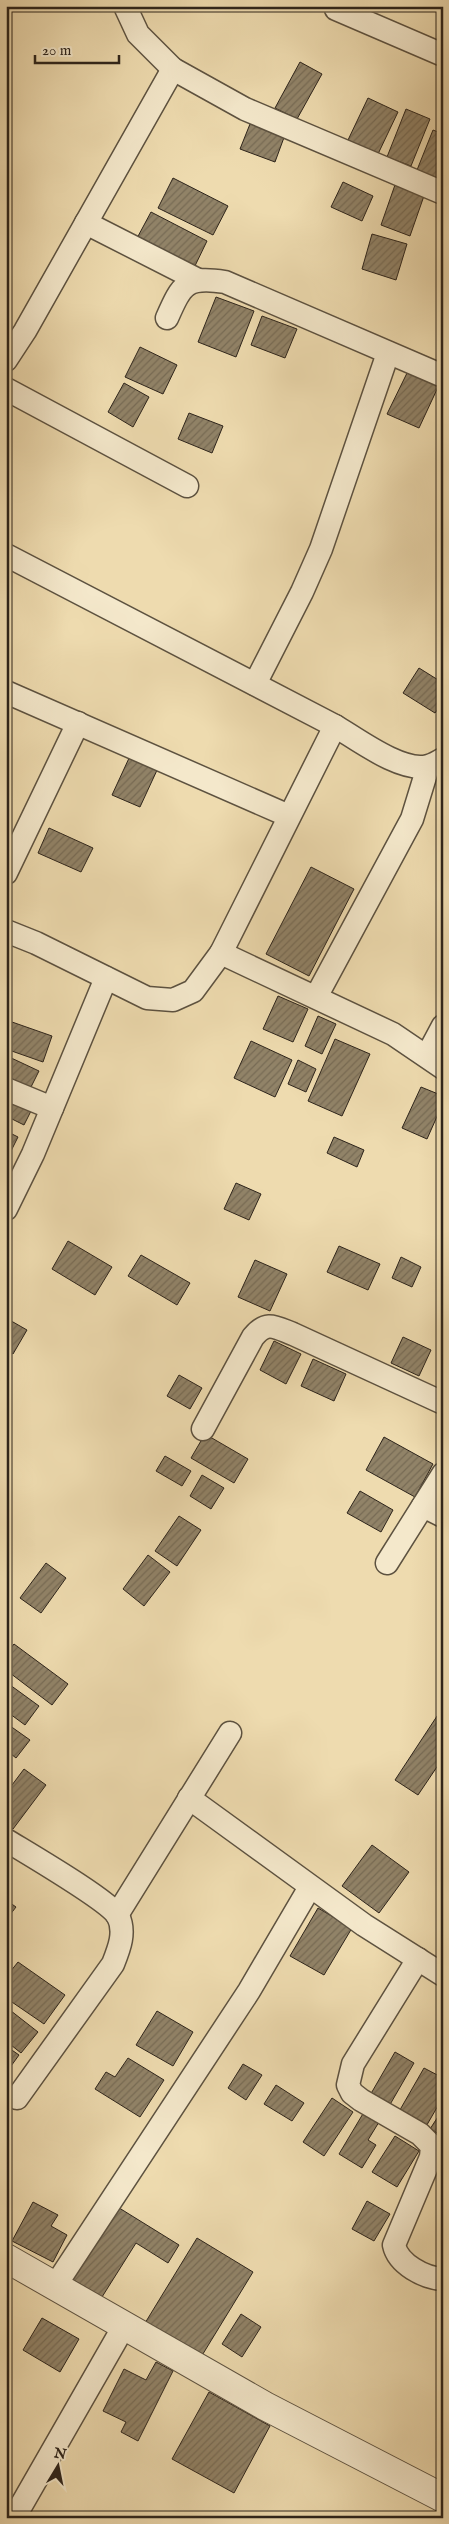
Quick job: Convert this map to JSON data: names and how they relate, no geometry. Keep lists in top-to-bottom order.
{
  "scale_bar": "20 m",
  "north": "top"
}
